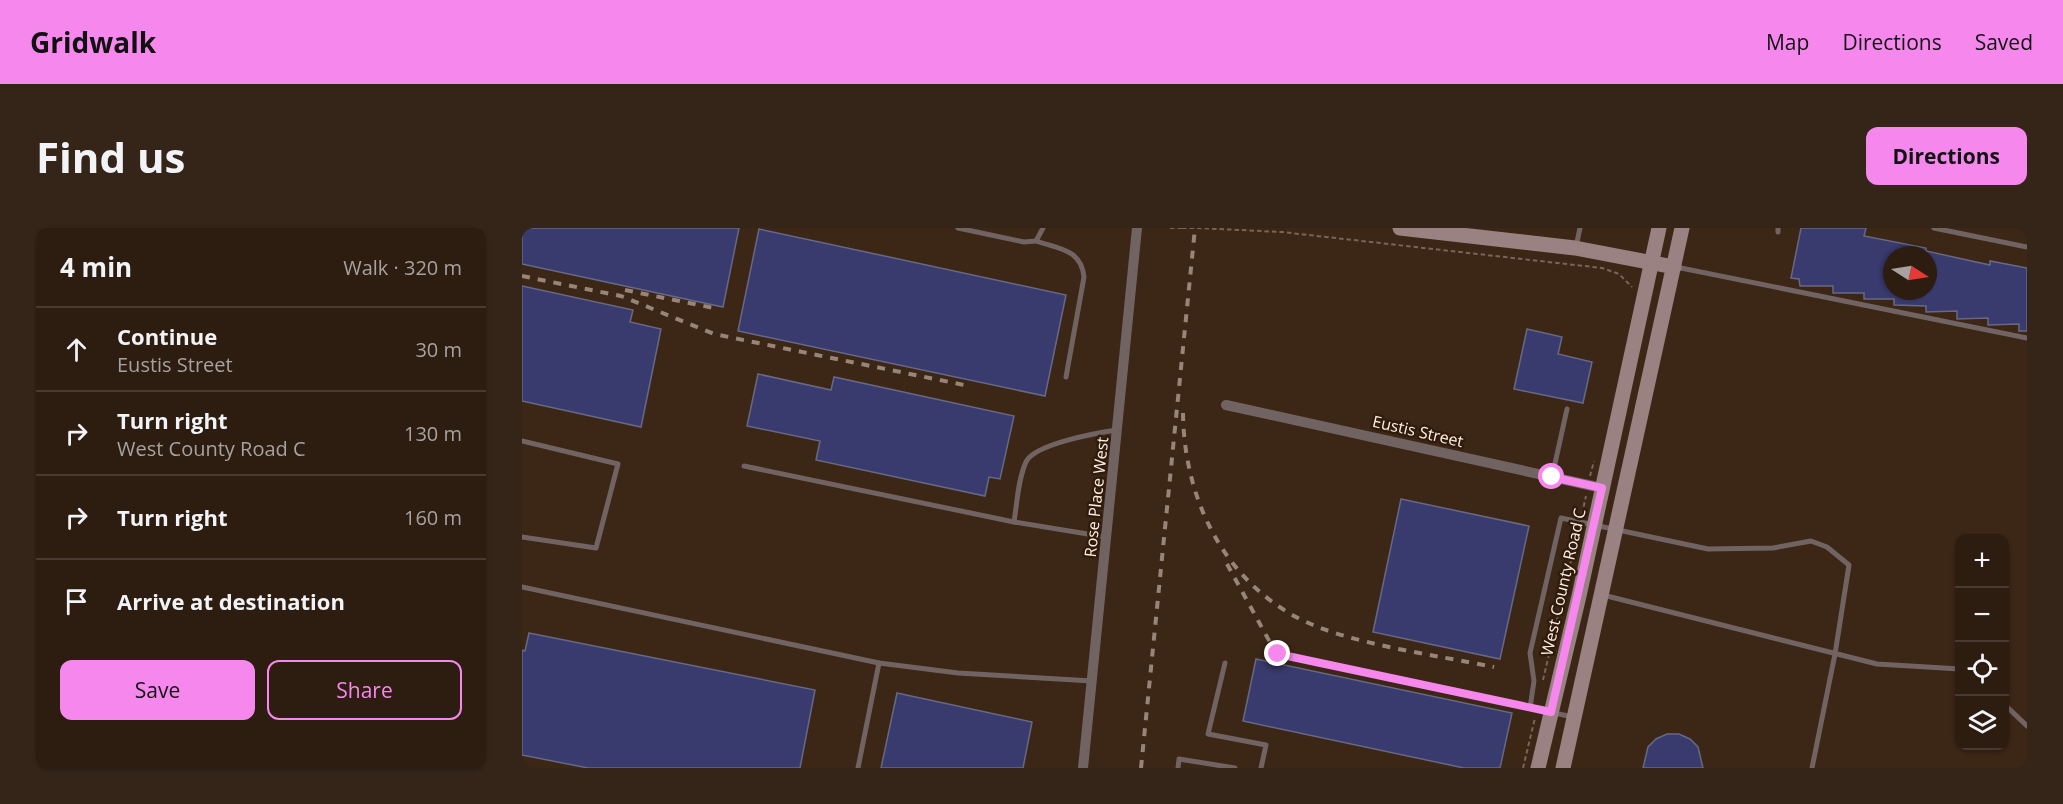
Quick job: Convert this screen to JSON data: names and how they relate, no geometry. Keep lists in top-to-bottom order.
{
  "streets": {
    "main road": ["West County Road C"],
    "street": ["Eustis Street", "Rose Place West"]
  },
  "crossings": [
    ["Eustis Street", "West County Road C"]
  ],
  "north": "right",
  "page": {
    "header": "Gridwalk",
    "nav": ["Map", "Directions", "Saved"],
    "buttons": [
      "Directions",
      ["Save", "Share"]
    ],
    "title": "Find us",
    "heading": ["4 min", "Walk · 320 m"],
    "list": [
      ["Continue", "Eustis Street", "30 m"],
      ["Turn right", "West County Road C", "130 m"],
      ["Turn right", "160 m"],
      "Arrive at destination"
    ],
    "map_buttons": ["+", "−"]
  }
}
